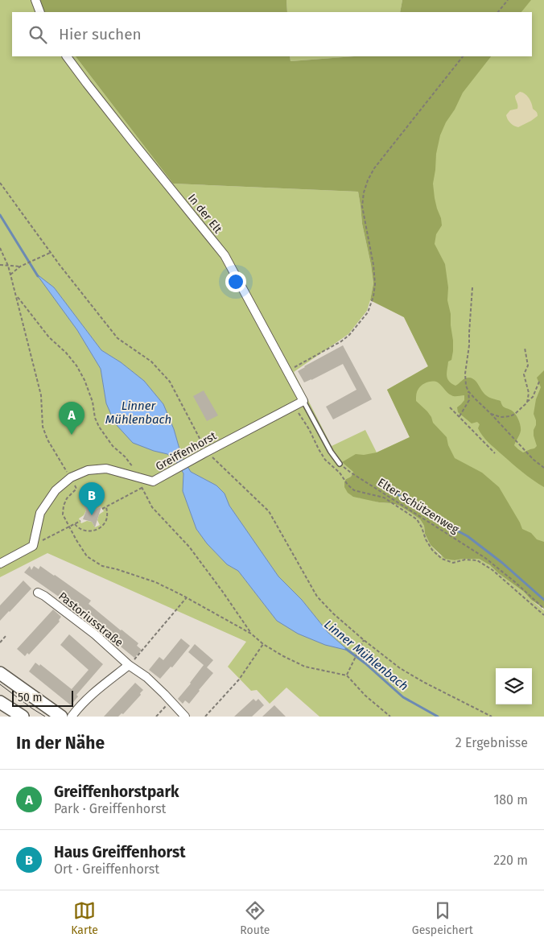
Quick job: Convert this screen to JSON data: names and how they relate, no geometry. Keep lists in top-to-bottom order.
{
  "streets": {
    "street": ["In der Elt", "Greiffenhorst", "Pastoriusstraße"],
    "path": ["Elter Schützenweg"]
  },
  "crossings": [
    ["In der Elt", "Greiffenhorst"]
  ],
  "water": ["Linner Mühlenbach"],
  "scale_bar": "50 m",
  "page": {
    "search": "Hier suchen",
    "pins": ["A", "B"],
    "scale": "50 m",
    "heading": ["In der Nähe", "2 Ergebnisse"],
    "list": [
      {
        "mark": "A",
        "name": "Greiffenhorstpark",
        "note": "Park · Greiffenhorst",
        "value": "180 m"
      },
      {
        "mark": "B",
        "name": "Haus Greiffenhorst",
        "note": "Ort · Greiffenhorst",
        "value": "220 m"
      }
    ],
    "nav": ["Karte", "Route", "Gespeichert"]
  }
}
